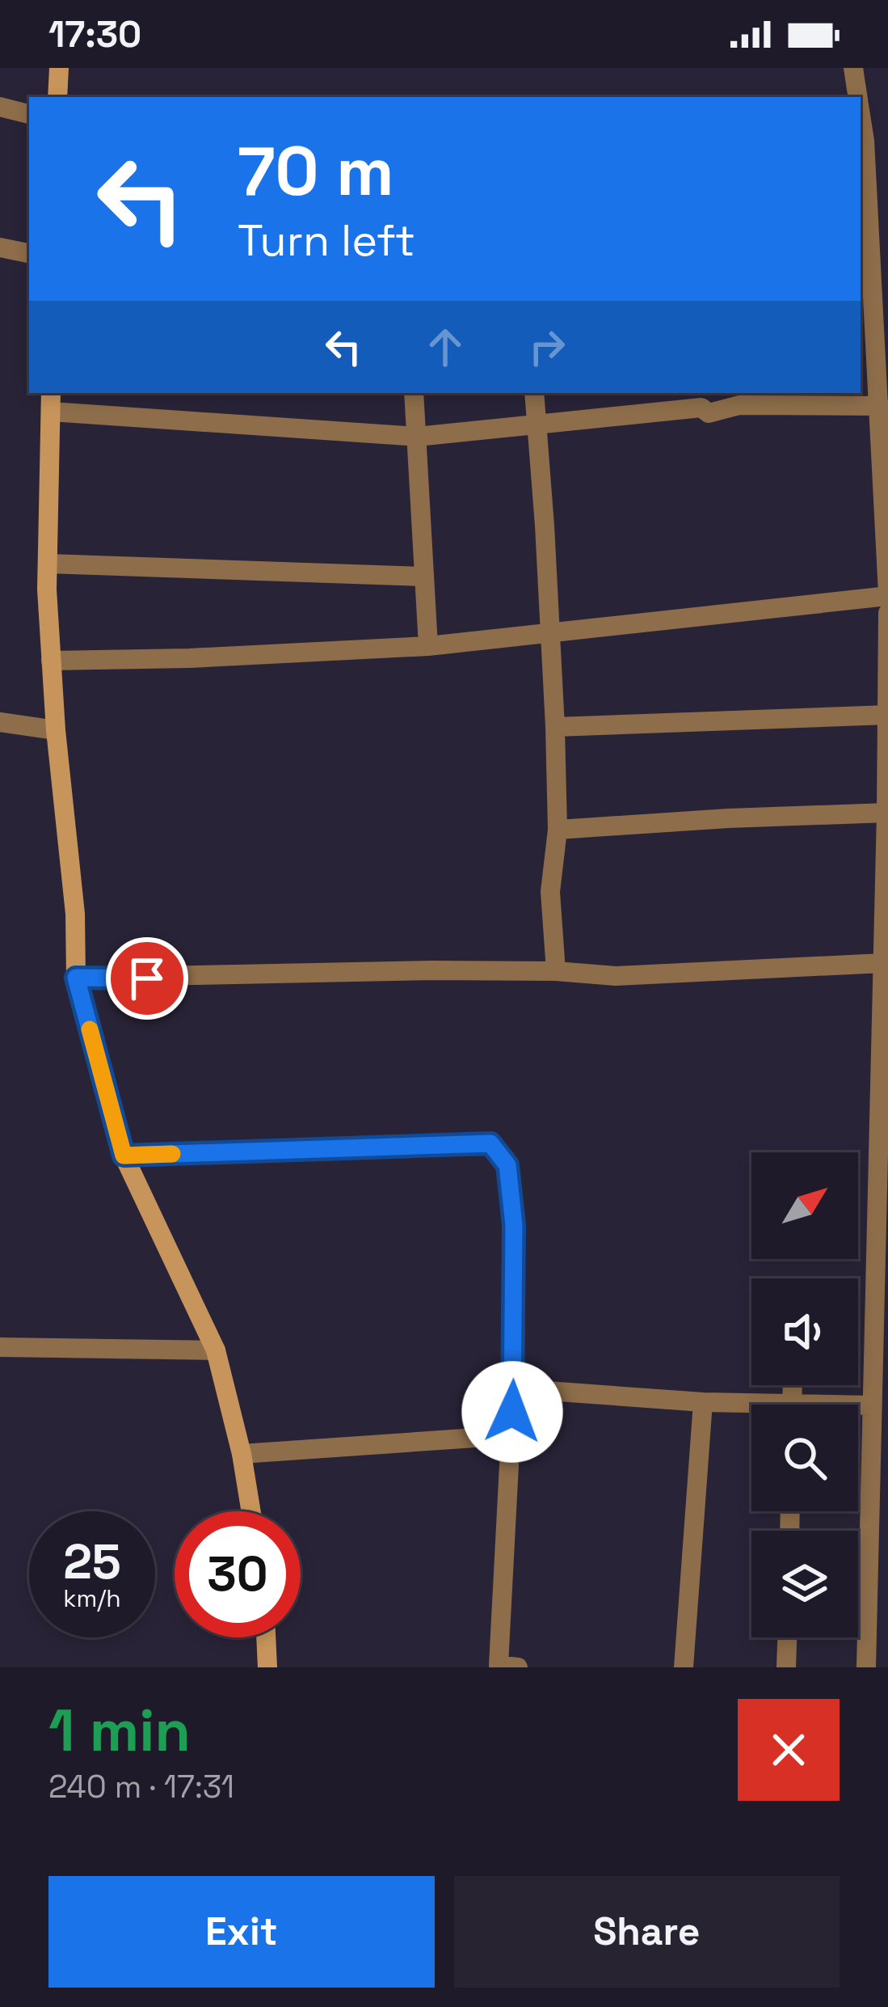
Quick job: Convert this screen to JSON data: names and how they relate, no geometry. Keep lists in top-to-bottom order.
{
  "north": "top right",
  "page": {
    "status": "17:30",
    "turn": ["70 m", "Turn left"],
    "speed": "25 km/h",
    "limit": "30",
    "heading": ["1 min", "240 m · 17:31"],
    "buttons": ["Exit", "Share"]
  }
}
